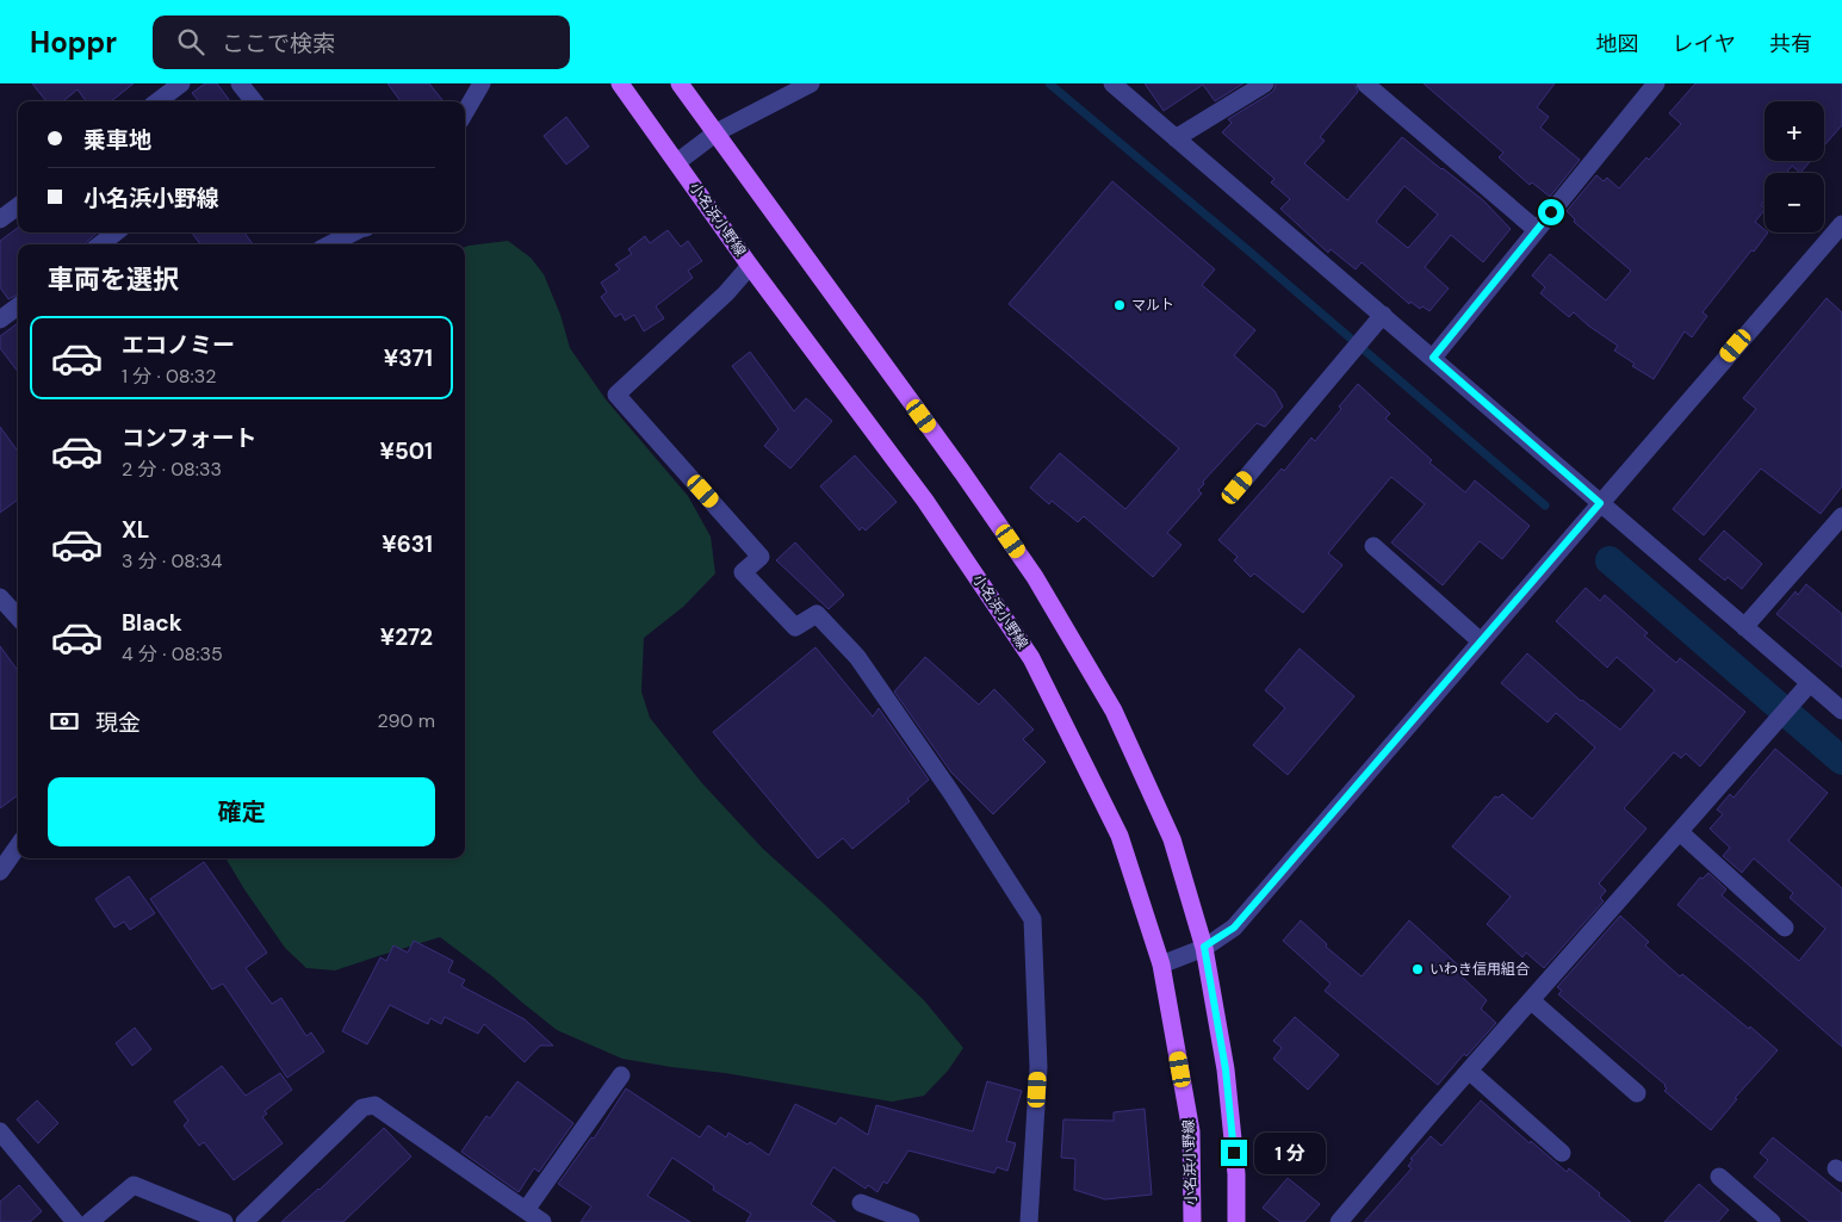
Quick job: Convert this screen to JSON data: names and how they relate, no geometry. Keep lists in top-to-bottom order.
{
  "streets": {
    "main road": ["小名浜小野線"]
  },
  "places": ["マルト", "いわき信用組合"],
  "page": {
    "header": "Hoppr",
    "search": "ここで検索",
    "nav": ["地図", "レイヤ", "共有"],
    "map_buttons": ["+", "−"],
    "banner": ["乗車地", "小名浜小野線"],
    "heading": "車両を選択",
    "list": [
      {
        "name": "エコノミー",
        "note": "1 分 · 08:32",
        "value": "¥371"
      },
      {
        "name": "コンフォート",
        "note": "2 分 · 08:33",
        "value": "¥501"
      },
      {
        "name": "XL",
        "note": "3 分 · 08:34",
        "value": "¥631"
      },
      {
        "name": "Black",
        "note": "4 分 · 08:35",
        "value": "¥272"
      }
    ],
    "pay": ["現金", "290 m"],
    "buttons": "確定",
    "bubble": "1 分"
  }
}
